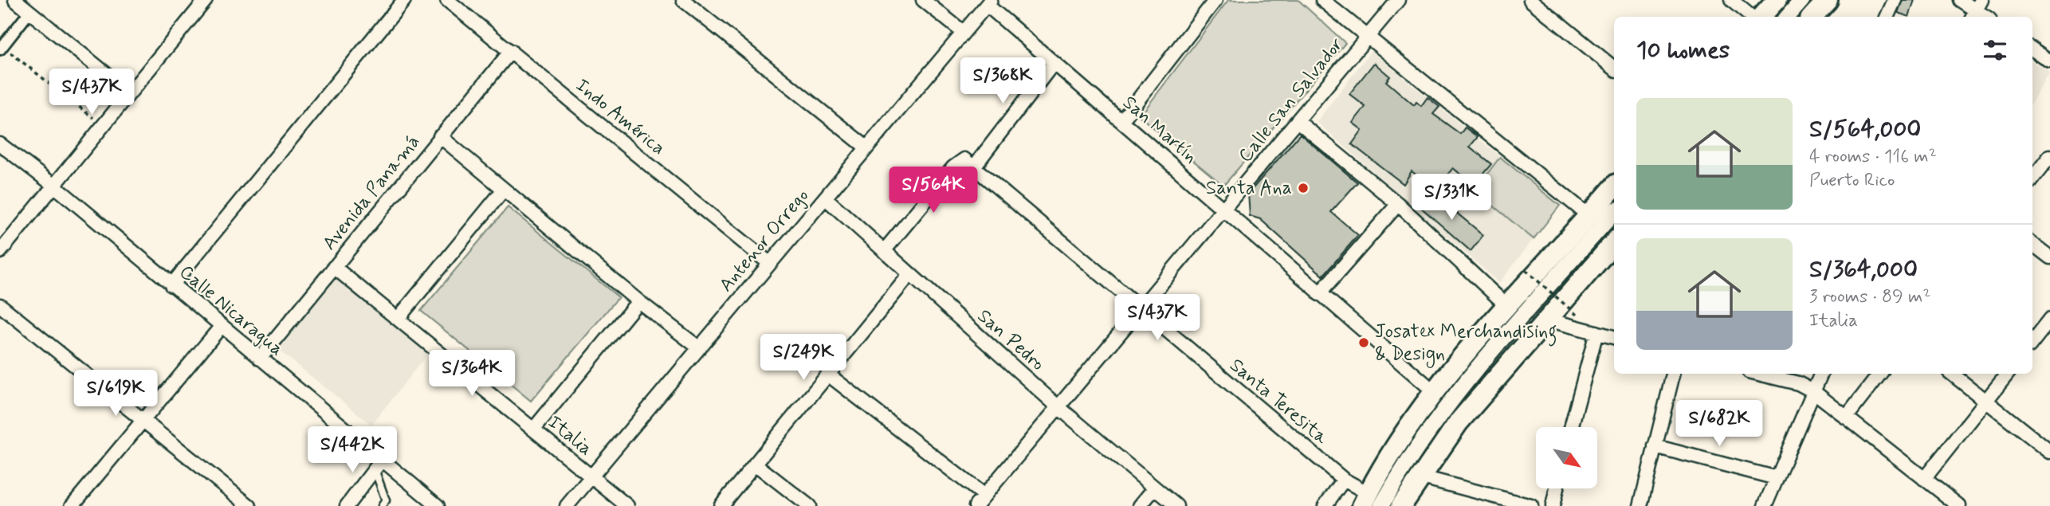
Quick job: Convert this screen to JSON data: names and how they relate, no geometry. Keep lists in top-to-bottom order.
{
  "streets": {
    "street": [
      "Calle San Salvador",
      "Indo América",
      "San Martín",
      "Avenida Panamá",
      "Antenor Orrego",
      "Calle Nicaragua",
      "San Pedro",
      "Santa Teresita",
      "Italia"
    ]
  },
  "crossings": [
    ["Calle San Salvador", "San Martín"],
    ["Calle San Salvador", "San Pedro"],
    ["Calle San Salvador", "Santa Teresita"],
    ["Indo América", "Avenida Panamá"],
    ["Indo América", "Antenor Orrego"],
    ["San Martín", "Antenor Orrego"],
    ["Avenida Panamá", "Calle Nicaragua"],
    ["Avenida Panamá", "Italia"],
    ["Antenor Orrego", "San Pedro"],
    ["Antenor Orrego", "Italia"]
  ],
  "places": ["Santa Ana", "Josatex Merchandising & Design"],
  "north": "bottom right",
  "page": {
    "heading": "10 homes",
    "price": [
      "S/368K",
      "S/437K",
      "S/564K",
      "S/331K",
      "S/437K",
      "S/249K",
      "S/364K",
      "S/619K",
      "S/682K",
      "S/442K"
    ],
    "list": [
      {
        "name": "S/564,000",
        "note": "4 rooms · 116 m² · Puerto Rico"
      },
      {
        "name": "S/364,000",
        "note": "3 rooms · 89 m² · Italia"
      }
    ]
  }
}
